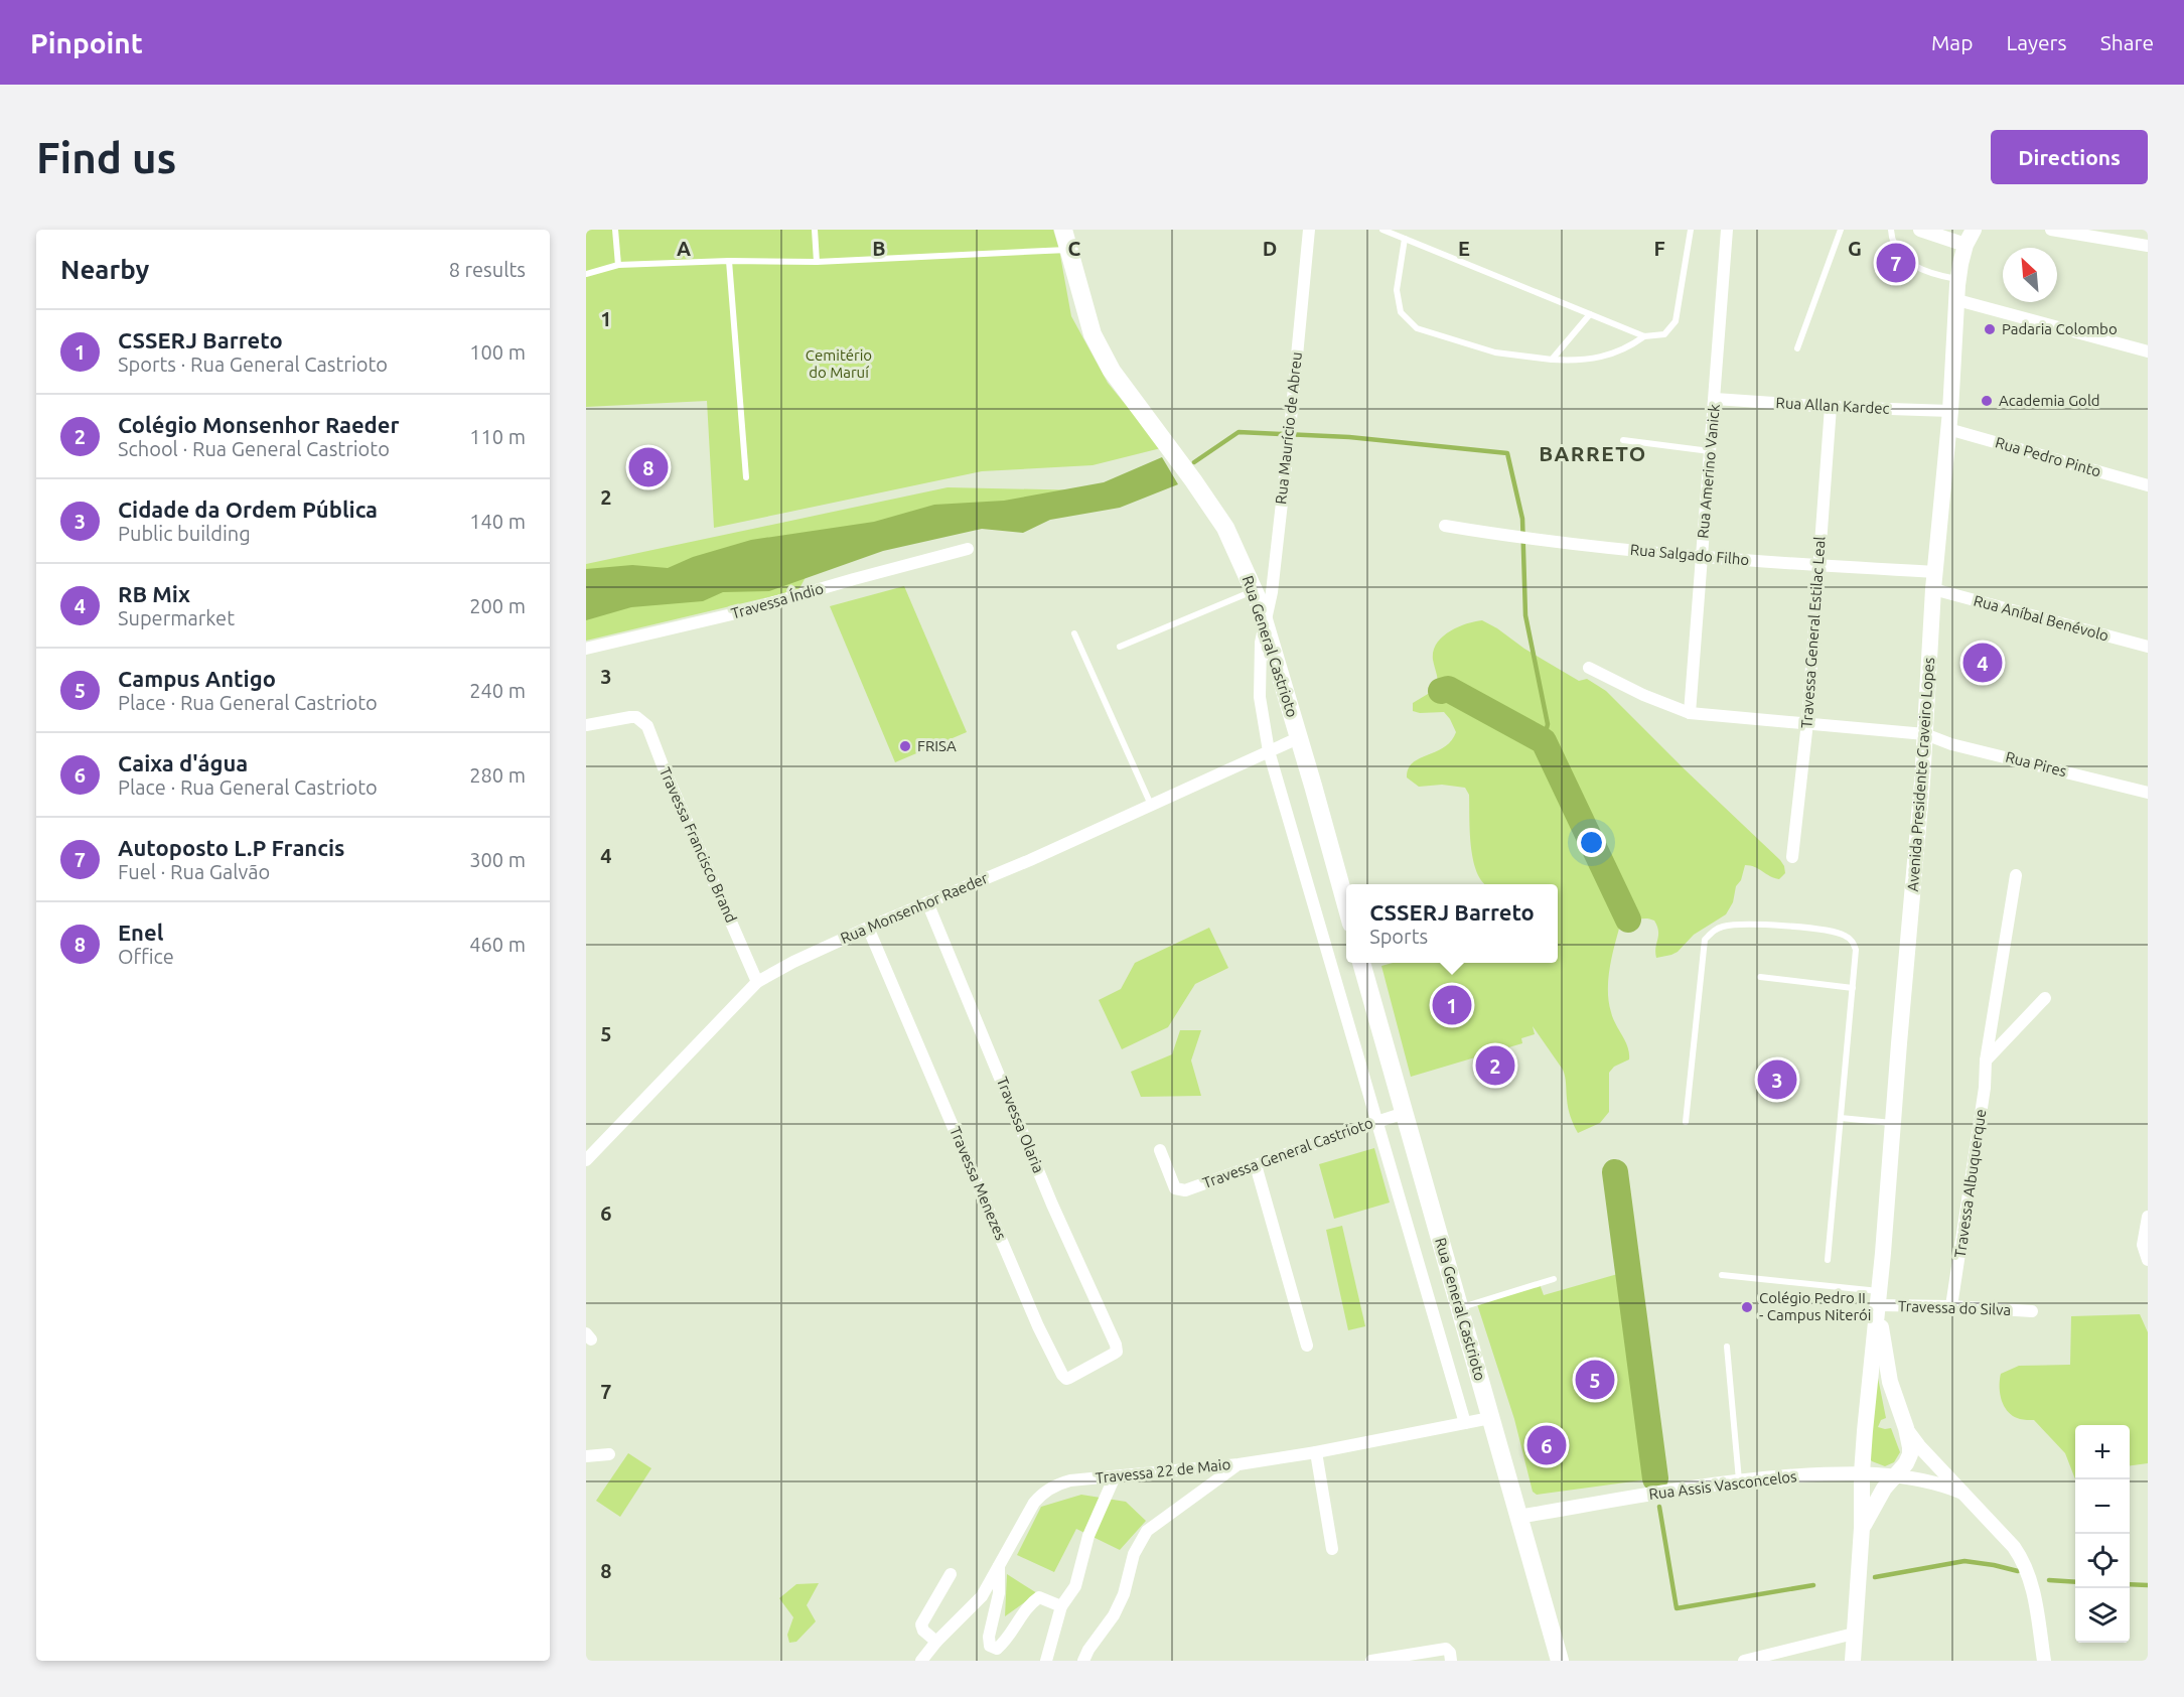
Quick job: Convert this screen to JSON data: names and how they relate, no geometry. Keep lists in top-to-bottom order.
{
  "streets": {
    "main road": ["Rua General Castrioto", "Avenida Presidente Craveiro Lopes"],
    "street": [
      "Rua Allan Kardec",
      "Rua Maurício de Abreu",
      "Rua Pedro Pinto",
      "Rua Amerino Vanick",
      "Rua Salgado Filho",
      "Travessa Índio",
      "Rua Aníbal Benévolo",
      "Travessa General Estilac Leal",
      "Rua Pires",
      "Travessa Francisco Brand",
      "Rua Monsenhor Raeder",
      "Travessa Olaria",
      "Travessa General Castrioto",
      "Travessa Menezes",
      "Travessa Albuquerque",
      "Travessa do Silva",
      "Travessa 22 de Maio",
      "Rua Assis Vasconcelos"
    ]
  },
  "crossings": [
    ["Rua Allan Kardec", "Rua Amerino Vanick"],
    ["Rua Allan Kardec", "Travessa General Estilac Leal"],
    ["Rua Allan Kardec", "Avenida Presidente Craveiro Lopes"],
    ["Rua Maurício de Abreu", "Rua General Castrioto"],
    ["Rua Maurício de Abreu", "Rua Monsenhor Raeder"],
    ["Rua Maurício de Abreu", "Travessa General Castrioto"],
    ["Rua Maurício de Abreu", "Travessa 22 de Maio"],
    ["Rua Pedro Pinto", "Avenida Presidente Craveiro Lopes"],
    ["Rua Amerino Vanick", "Rua Salgado Filho"],
    ["Rua Amerino Vanick", "Rua Pires"],
    ["Rua Salgado Filho", "Rua Aníbal Benévolo"],
    ["Rua Salgado Filho", "Travessa General Estilac Leal"],
    ["Rua Salgado Filho", "Avenida Presidente Craveiro Lopes"],
    ["Rua Aníbal Benévolo", "Avenida Presidente Craveiro Lopes"],
    ["Travessa General Estilac Leal", "Rua Pires"],
    ["Rua General Castrioto", "Rua Monsenhor Raeder"],
    ["Rua General Castrioto", "Travessa General Castrioto"],
    ["Rua General Castrioto", "Travessa 22 de Maio"],
    ["Rua General Castrioto", "Rua Assis Vasconcelos"],
    ["Rua Pires", "Avenida Presidente Craveiro Lopes"],
    ["Avenida Presidente Craveiro Lopes", "Travessa do Silva"],
    ["Avenida Presidente Craveiro Lopes", "Rua Assis Vasconcelos"],
    ["Travessa Francisco Brand", "Rua Monsenhor Raeder"],
    ["Rua Monsenhor Raeder", "Travessa Olaria"],
    ["Rua Monsenhor Raeder", "Travessa Menezes"],
    ["Travessa Olaria", "Travessa Menezes"],
    ["Travessa Albuquerque", "Travessa do Silva"]
  ],
  "districts": ["BARRETO"],
  "parks": ["Cemitério do Maruí"],
  "places": [
    "Padaria Colombo",
    "Academia Gold",
    "FRISA",
    "Colégio Pedro II - Campus Niterói"
  ],
  "north": "top left",
  "page": {
    "header": "Pinpoint",
    "nav": ["Map", "Layers", "Share"],
    "buttons": "Directions",
    "title": "Find us",
    "heading": ["Nearby", "8 results"],
    "pins": [
      "7",
      "8",
      "4",
      "1",
      "2",
      "3",
      "5",
      "6"
    ],
    "list": [
      {
        "mark": "1",
        "name": "CSSERJ Barreto",
        "note": "Sports · Rua General Castrioto",
        "value": "100 m"
      },
      {
        "mark": "2",
        "name": "Colégio Monsenhor Raeder",
        "note": "School · Rua General Castrioto",
        "value": "110 m"
      },
      {
        "mark": "3",
        "name": "Cidade da Ordem Pública",
        "note": "Public building",
        "value": "140 m"
      },
      {
        "mark": "4",
        "name": "RB Mix",
        "note": "Supermarket",
        "value": "200 m"
      },
      {
        "mark": "5",
        "name": "Campus Antigo",
        "note": "Place · Rua General Castrioto",
        "value": "240 m"
      },
      {
        "mark": "6",
        "name": "Caixa d'água",
        "note": "Place · Rua General Castrioto",
        "value": "280 m"
      },
      {
        "mark": "7",
        "name": "Autoposto L.P Francis",
        "note": "Fuel · Rua Galvão",
        "value": "300 m"
      },
      {
        "mark": "8",
        "name": "Enel",
        "note": "Office",
        "value": "460 m"
      }
    ],
    "popup": ["CSSERJ Barreto", "Sports"],
    "map_buttons": ["+", "−"]
  },
  "grid": {
    "columns": [
      "A",
      "B",
      "C",
      "D",
      "E",
      "F",
      "G"
    ],
    "rows": [
      "1",
      "2",
      "3",
      "4",
      "5",
      "6",
      "7",
      "8"
    ]
  }
}
